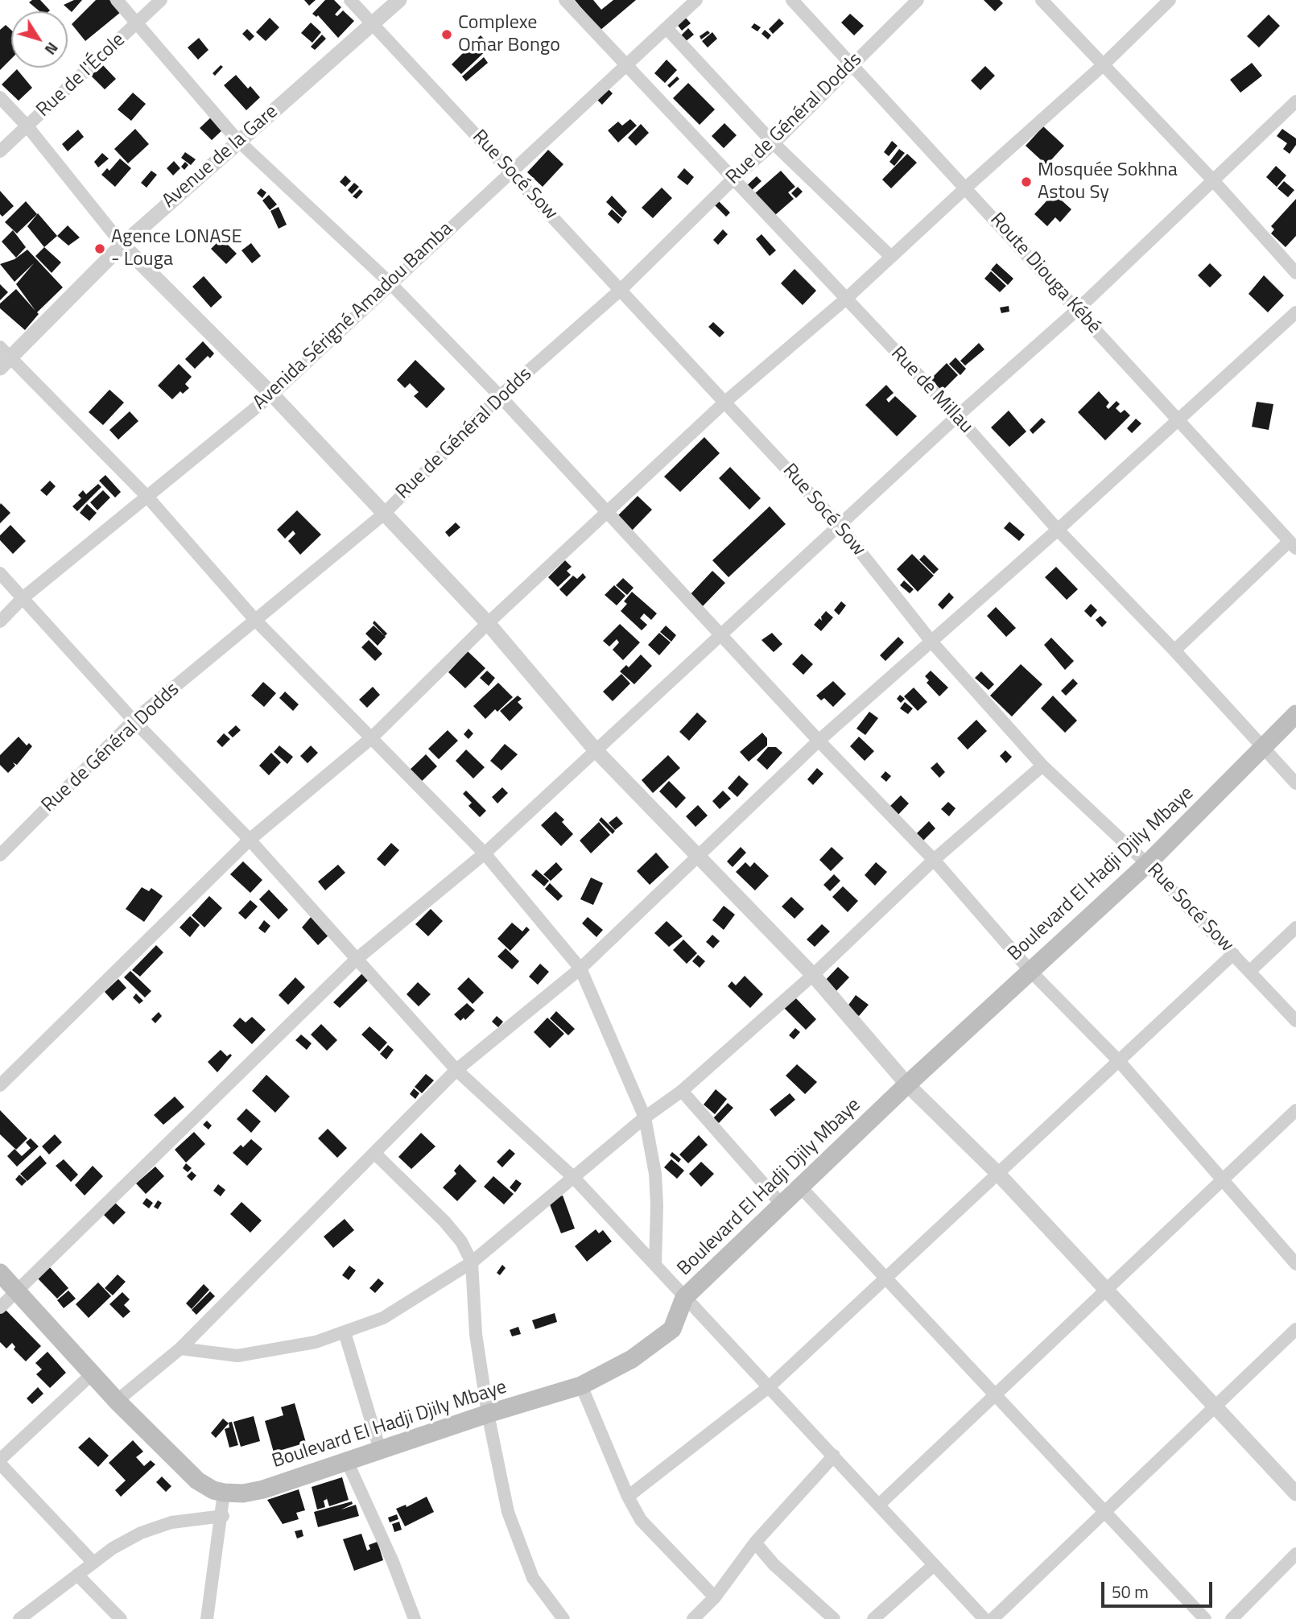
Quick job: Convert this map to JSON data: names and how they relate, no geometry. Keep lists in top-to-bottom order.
{
  "streets": {
    "main road": ["Boulevard El Hadji Djily Mbaye"],
    "street": [
      "Rue de l'École",
      "Rue de Général Dodds",
      "Avenue de la Gare",
      "Rue Socé Sow",
      "Route Diouga Kébé",
      "Avenida Sérigné Amadou Bamba",
      "Rue de Millau"
    ]
  },
  "crossings": [
    ["Rue de Général Dodds", "Rue Socé Sow"],
    ["Rue de Général Dodds", "Route Diouga Kébé"],
    ["Rue de Général Dodds", "Rue de Millau"],
    ["Avenue de la Gare", "Rue Socé Sow"],
    ["Rue Socé Sow", "Avenida Sérigné Amadou Bamba"],
    ["Rue Socé Sow", "Boulevard El Hadji Djily Mbaye"],
    ["Avenida Sérigné Amadou Bamba", "Rue de Millau"],
    ["Rue de Millau", "Boulevard El Hadji Djily Mbaye"]
  ],
  "places": ["Complexe Omar Bongo", "Mosquée Sokhna Astou Sy", "Agence LONASE - Louga"],
  "scale_bar": "50 m",
  "north": "bottom right"
}
